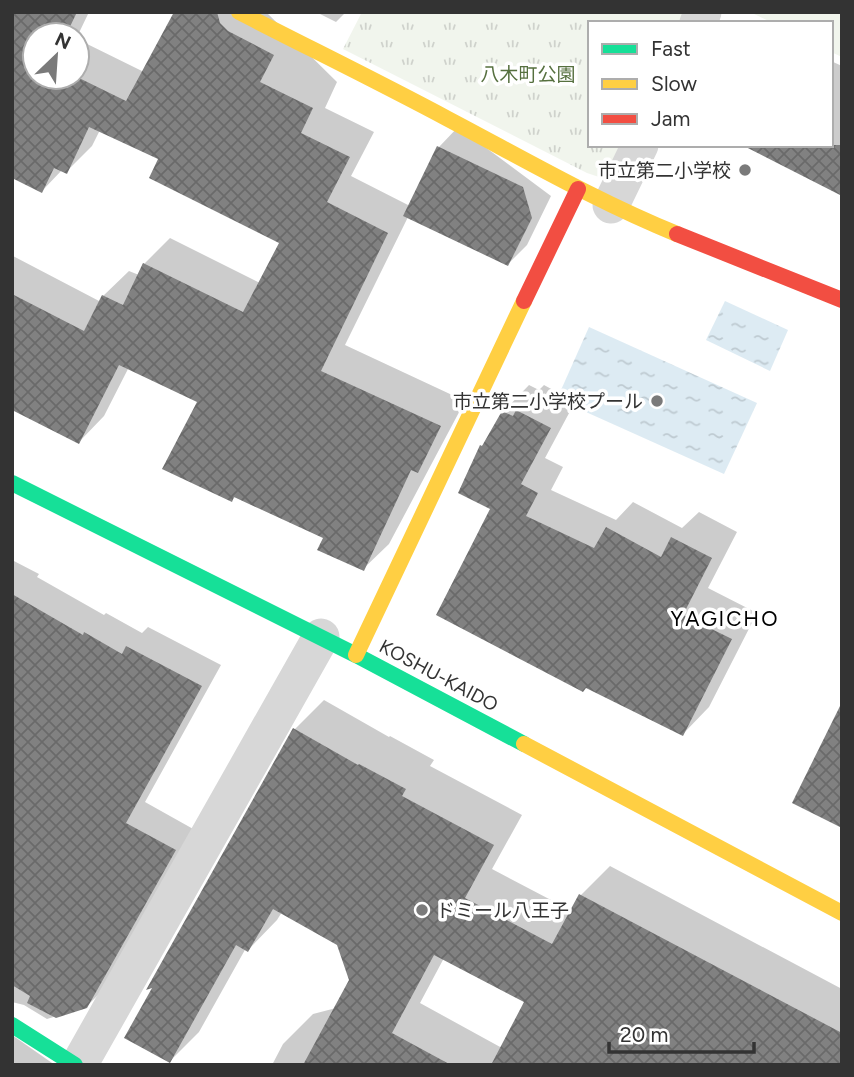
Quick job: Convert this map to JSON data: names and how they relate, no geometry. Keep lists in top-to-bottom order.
{
  "streets": {
    "main road": ["KOSHU-KAIDO"]
  },
  "districts": ["YAGICHO"],
  "parks": ["八木町公園"],
  "places": ["市立第二小学校", "市立第二小学校プール", "ドミール八王子"],
  "legend": ["Fast", "Slow", "Jam"],
  "scale_bar": "20 m",
  "north": "top right"
}
